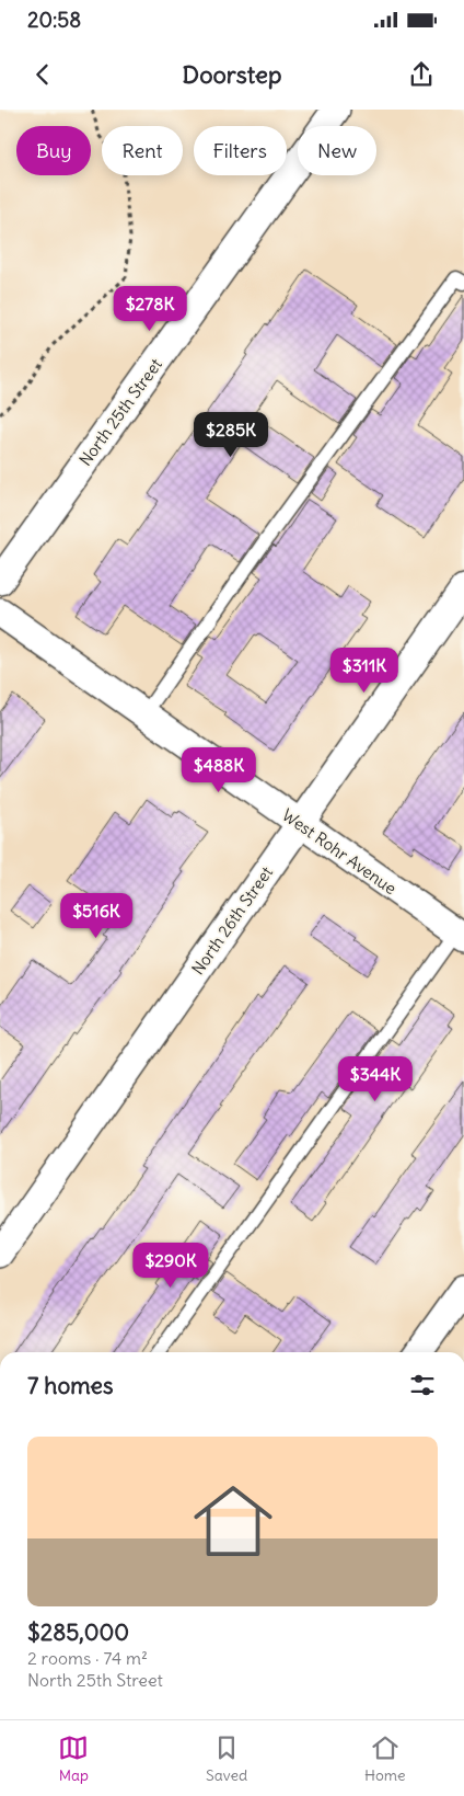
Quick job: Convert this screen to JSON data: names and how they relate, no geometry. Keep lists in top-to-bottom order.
{
  "streets": {
    "street": ["North 25th Street", "West Rohr Avenue", "North 26th Street"]
  },
  "crossings": [
    ["West Rohr Avenue", "North 26th Street"]
  ],
  "page": {
    "status": "20:58",
    "header": "Doorstep",
    "chip": [
      "Buy",
      "Rent",
      "Filters",
      "New"
    ],
    "price": [
      "$278K",
      "$285K",
      "$311K",
      "$488K",
      "$516K",
      "$344K",
      "$290K"
    ],
    "heading": "7 homes",
    "list": [
      {
        "name": "$285,000",
        "note": "2 rooms · 74 m² · North 25th Street"
      }
    ],
    "tabs": ["Map", "Saved", "Home"]
  }
}
